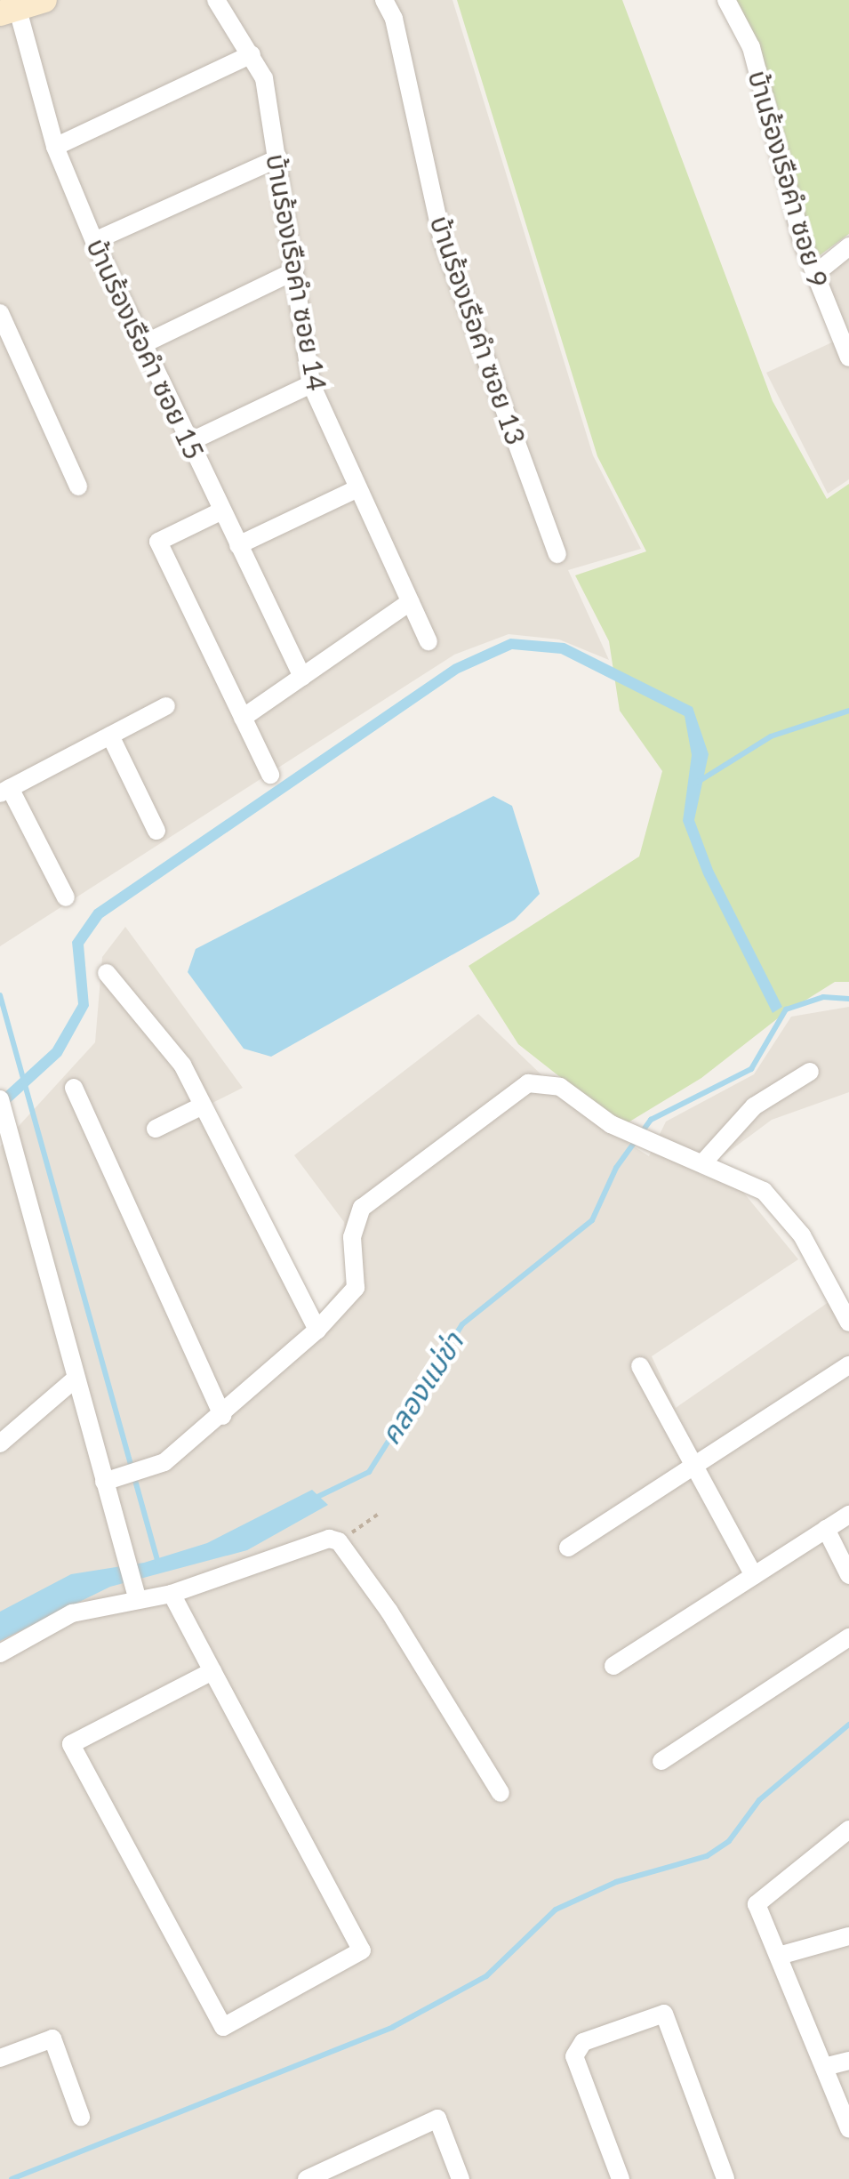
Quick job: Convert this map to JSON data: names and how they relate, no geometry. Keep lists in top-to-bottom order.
{
  "streets": {
    "street": [
      "บ้านร้องเรือคำ ซอย 9",
      "บ้านร้องเรือคำ ซอย 14",
      "บ้านร้องเรือคำ ซอย 13",
      "บ้านร้องเรือคำ ซอย 15"
    ]
  },
  "water": ["คลองแม่ข่า"]
}
